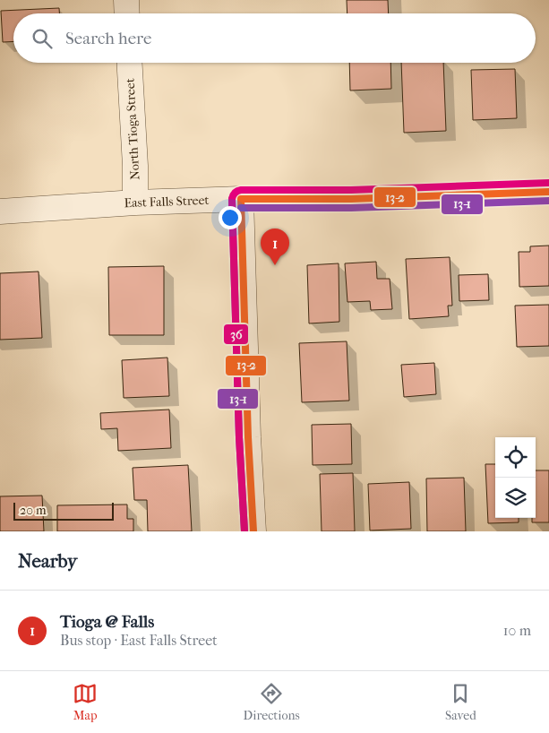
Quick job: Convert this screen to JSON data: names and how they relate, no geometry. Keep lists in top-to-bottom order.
{
  "streets": {
    "street": ["North Tioga Street", "East Falls Street"]
  },
  "crossings": [
    ["North Tioga Street", "East Falls Street"]
  ],
  "lines": ["transit line 36", "transit line 13-2", "transit line 13-1"],
  "scale_bar": "20 m",
  "page": {
    "search": "Search here",
    "pins": "1",
    "scale": "20 m",
    "heading": "Nearby",
    "list": [
      {
        "mark": "1",
        "name": "Tioga @ Falls",
        "note": "Bus stop · East Falls Street",
        "value": "10 m"
      }
    ],
    "nav": ["Map", "Directions", "Saved"]
  }
}
